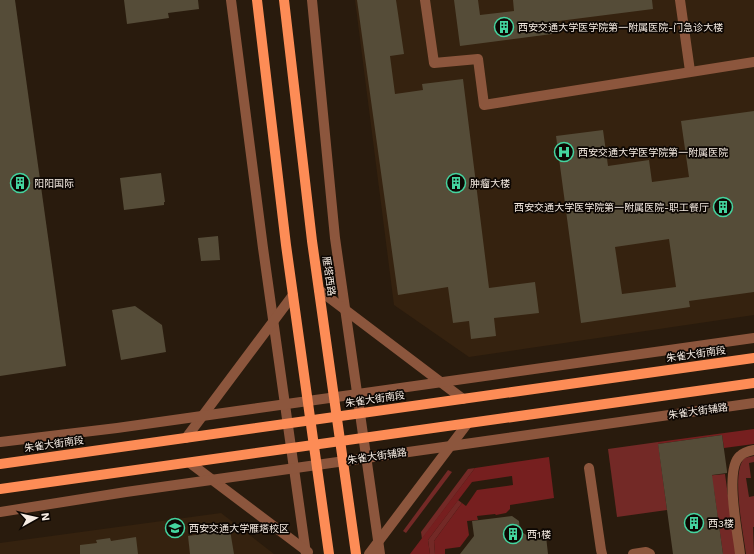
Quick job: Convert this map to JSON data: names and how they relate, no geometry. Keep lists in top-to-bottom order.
{
  "streets": {
    "main road": ["雁塔西路", "朱雀大街南段"],
    "street": ["朱雀大街辅路"]
  },
  "crossings": [
    ["雁塔西路", "朱雀大街南段"],
    ["雁塔西路", "朱雀大街辅路"]
  ],
  "places": {
    "building": [
      "西安交通大学医学院第一附属医院-门急诊大楼",
      "阳阳国际",
      "肿瘤大楼",
      "西安交通大学医学院第一附属医院-职工餐厅",
      "西3楼",
      "西1楼"
    ],
    "hospital": ["西安交通大学医学院第一附属医院"],
    "school or university": ["西安交通大学雁塔校区"]
  },
  "north": "right"
}
